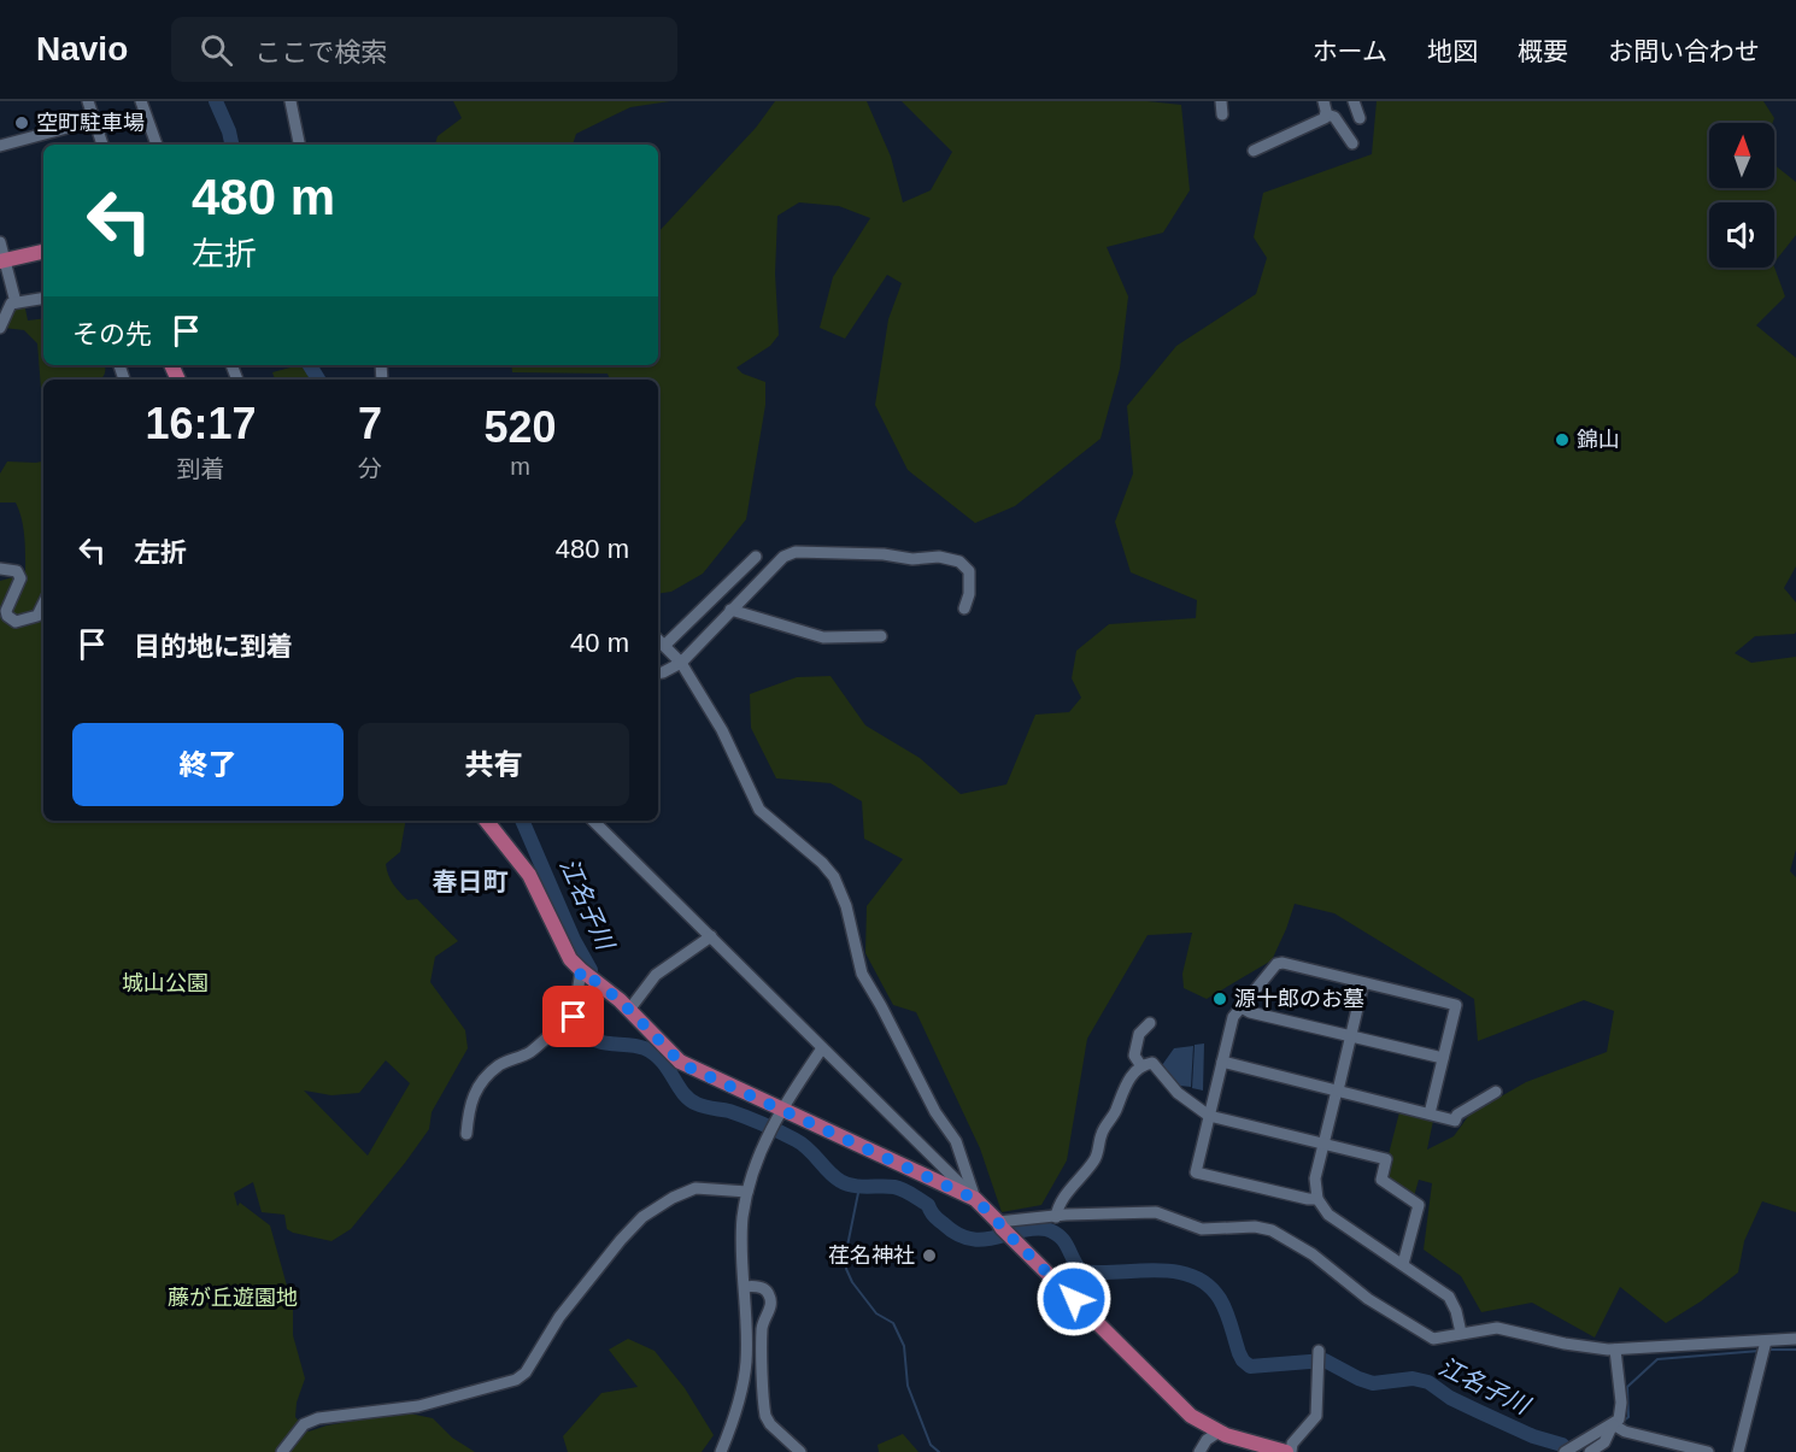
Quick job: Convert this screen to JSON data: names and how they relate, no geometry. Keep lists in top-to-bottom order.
{
  "districts": ["春日町"],
  "water": ["江名子川"],
  "parks": ["城山公園", "藤が丘遊園地"],
  "places": [
    "空町駐車場",
    "錦山",
    "源十郎のお墓",
    "荏名神社"
  ],
  "north": "top",
  "page": {
    "header": "Navio",
    "search": "ここで検索",
    "nav": [
      "ホーム",
      "地図",
      "概要",
      "お問い合わせ"
    ],
    "turn": ["480 m", "左折"],
    "then": "その先",
    "eta": [
      "16:17",
      "到着",
      "7",
      "分",
      "520",
      "m"
    ],
    "list": [
      {
        "name": "左折",
        "value": "480 m"
      },
      {
        "name": "目的地に到着",
        "value": "40 m"
      }
    ],
    "buttons": ["終了", "共有"]
  }
}
